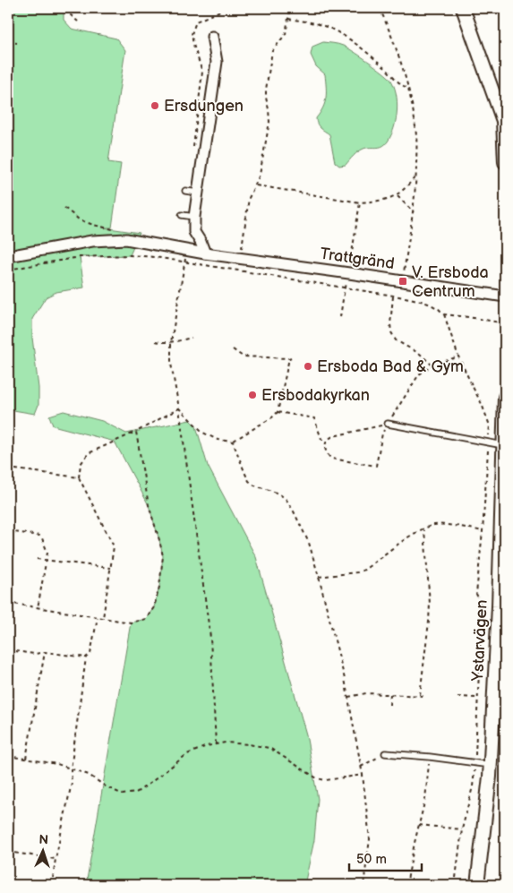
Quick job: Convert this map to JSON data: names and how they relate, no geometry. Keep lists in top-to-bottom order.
{
  "streets": {
    "street": ["Trattgränd", "Ystarvägen"]
  },
  "places": {
    "other": ["Ersdungen", "Ersboda Bad & Gym", "Ersbodakyrkan"],
    "transit": ["V. Ersboda Centrum"]
  },
  "scale_bar": "50 m",
  "north": "top"
}
